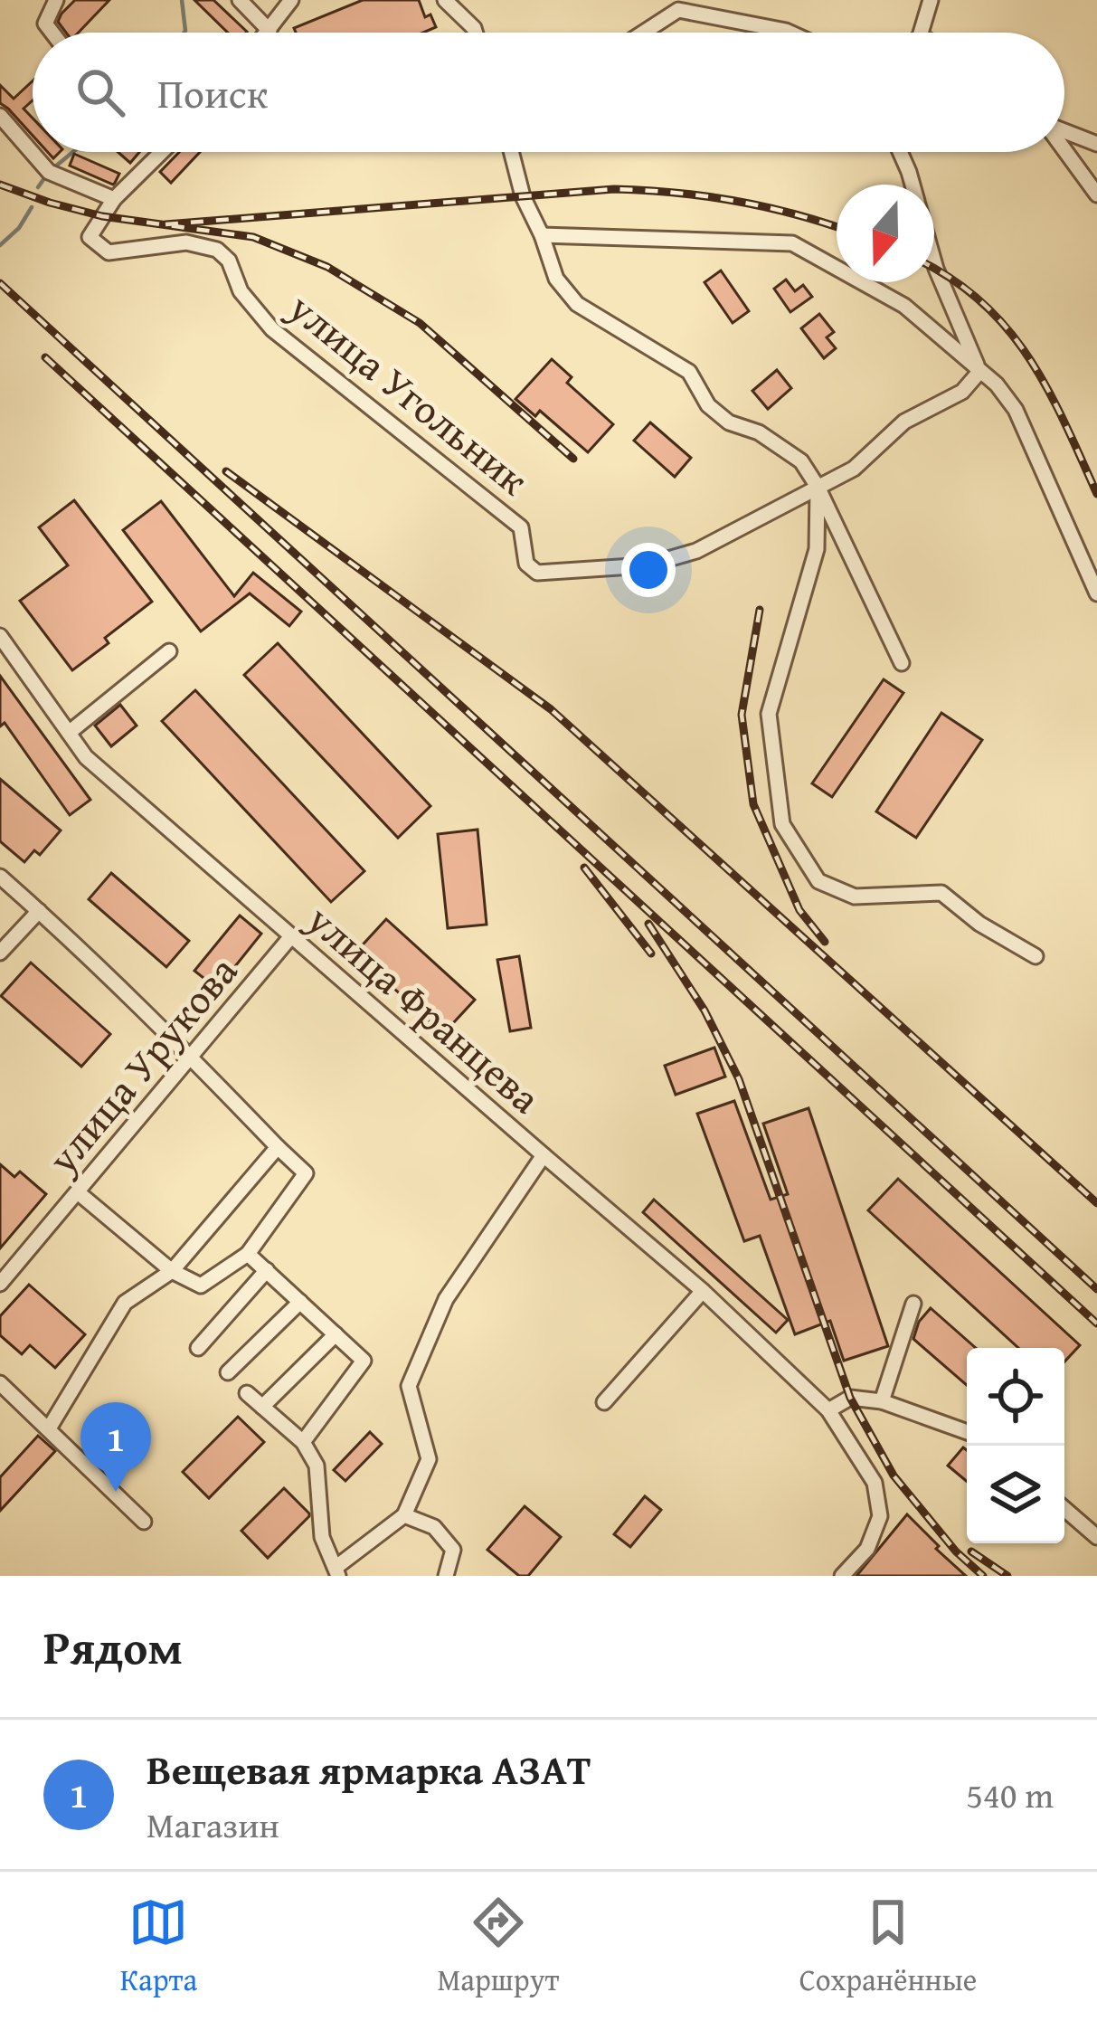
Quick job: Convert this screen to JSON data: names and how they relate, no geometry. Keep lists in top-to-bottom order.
{
  "streets": {
    "street": ["улица Угольник", "улица Францева", "улица Урукова"]
  },
  "crossings": [
    ["улица Францева", "улица Урукова"]
  ],
  "north": "bottom",
  "page": {
    "search": "Поиск",
    "pins": "1",
    "heading": "Рядом",
    "list": [
      {
        "mark": "1",
        "name": "Вещевая ярмарка АЗАТ",
        "note": "Магазин",
        "value": "540 m"
      }
    ],
    "nav": ["Карта", "Маршрут", "Сохранённые"]
  }
}
